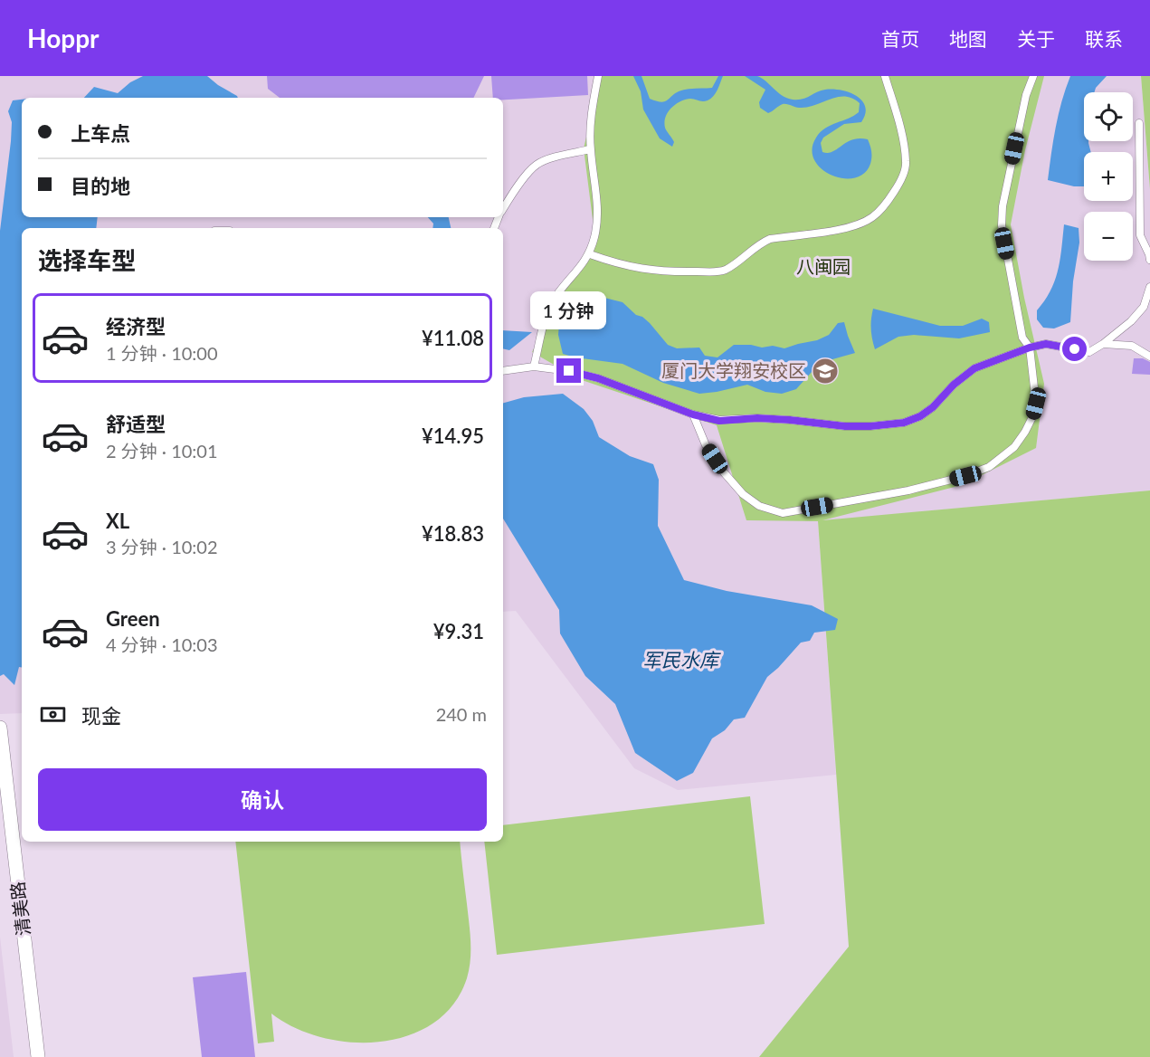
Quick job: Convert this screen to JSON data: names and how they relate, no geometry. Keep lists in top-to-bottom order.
{
  "streets": {
    "street": ["清美路"]
  },
  "water": ["军民水库"],
  "parks": ["八闽园"],
  "places": {
    "school or university": ["厦门大学翔安校区"]
  },
  "page": {
    "header": "Hoppr",
    "nav": [
      "首页",
      "地图",
      "关于",
      "联系"
    ],
    "map_buttons": ["+", "−"],
    "banner": ["上车点", "目的地"],
    "heading": "选择车型",
    "bubble": "1 分钟",
    "list": [
      {
        "name": "经济型",
        "note": "1 分钟 · 10:00",
        "value": "¥11.08"
      },
      {
        "name": "舒适型",
        "note": "2 分钟 · 10:01",
        "value": "¥14.95"
      },
      {
        "name": "XL",
        "note": "3 分钟 · 10:02",
        "value": "¥18.83"
      },
      {
        "name": "Green",
        "note": "4 分钟 · 10:03",
        "value": "¥9.31"
      }
    ],
    "pay": ["现金", "240 m"],
    "buttons": "确认"
  }
}
